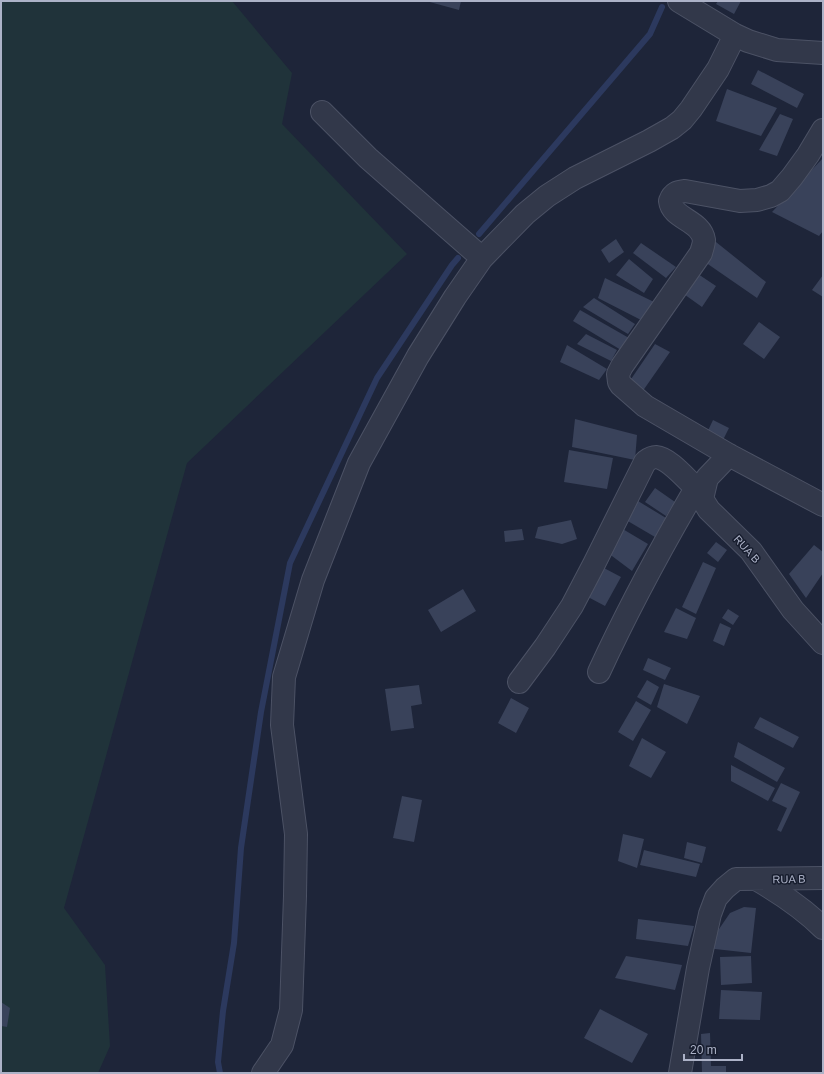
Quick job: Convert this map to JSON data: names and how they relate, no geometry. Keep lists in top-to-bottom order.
{
  "streets": {
    "street": ["RUA B"]
  },
  "scale_bar": "20 m"
}
